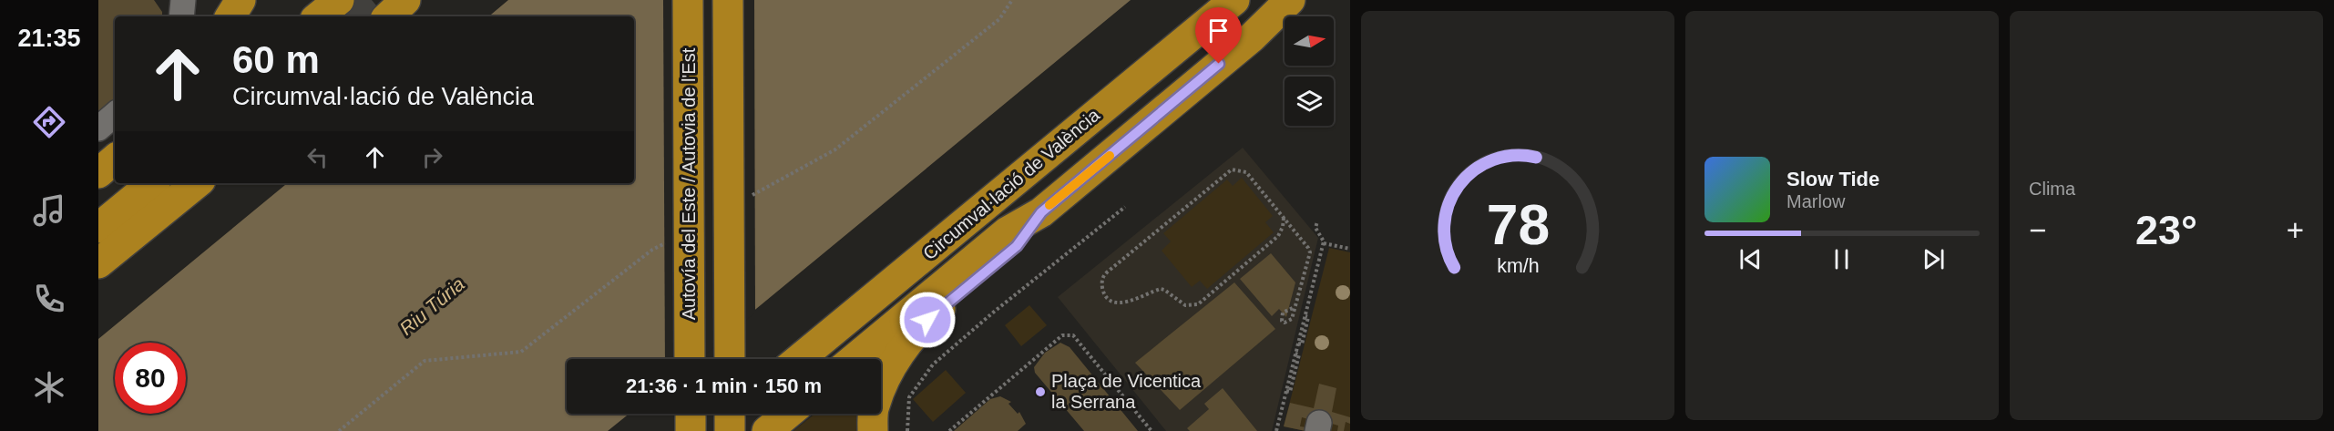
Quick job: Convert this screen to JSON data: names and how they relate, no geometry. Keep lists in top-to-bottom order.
{
  "streets": {
    "highway": ["Autovía del Este / Autovia de l'Est", "Circumval·lació de València"]
  },
  "water": ["Riu Túria"],
  "places": ["Plaça de Vicentica la Serrana"],
  "north": "right",
  "page": {
    "tabs": "21:35",
    "tile": "Clima",
    "turn": ["60 m", "Circumval·lació de València"],
    "song": ["Slow Tide", "Marlow"],
    "heat": ["−", "23°", "+"],
    "limit": "80",
    "trip": "21:36 · 1 min · 150 m",
    "gauge": ["78", "km/h"]
  }
}
